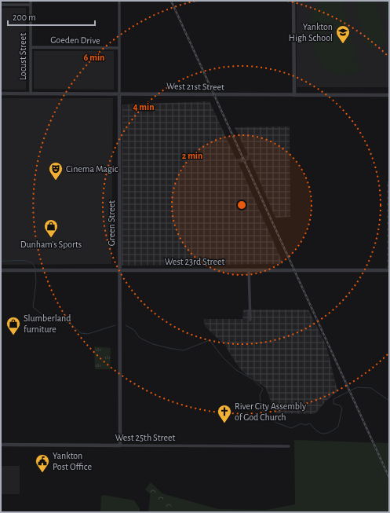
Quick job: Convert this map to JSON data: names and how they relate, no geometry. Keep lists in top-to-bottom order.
{
  "streets": {
    "street": [
      "Goeden Drive",
      "Locust Street",
      "West 21st Street",
      "Green Street",
      "West 23rd Street",
      "West 25th Street"
    ]
  },
  "crossings": [
    ["Goeden Drive", "Locust Street"],
    ["Goeden Drive", "Green Street"],
    ["Locust Street", "West 21st Street"],
    ["West 21st Street", "Green Street"],
    ["Green Street", "West 23rd Street"],
    ["Green Street", "West 25th Street"]
  ],
  "places": {
    "school or university": ["Yankton High School"],
    "theatre": ["Cinema Magic"],
    "shop": ["Dunham's Sports", "Slumberland furniture"],
    "church": ["River City Assembly of God Church"],
    "public building": ["Yankton Post Office"]
  },
  "scale_bar": "200 m",
  "rings": ["6 min", "4 min", "2 min"]
}
